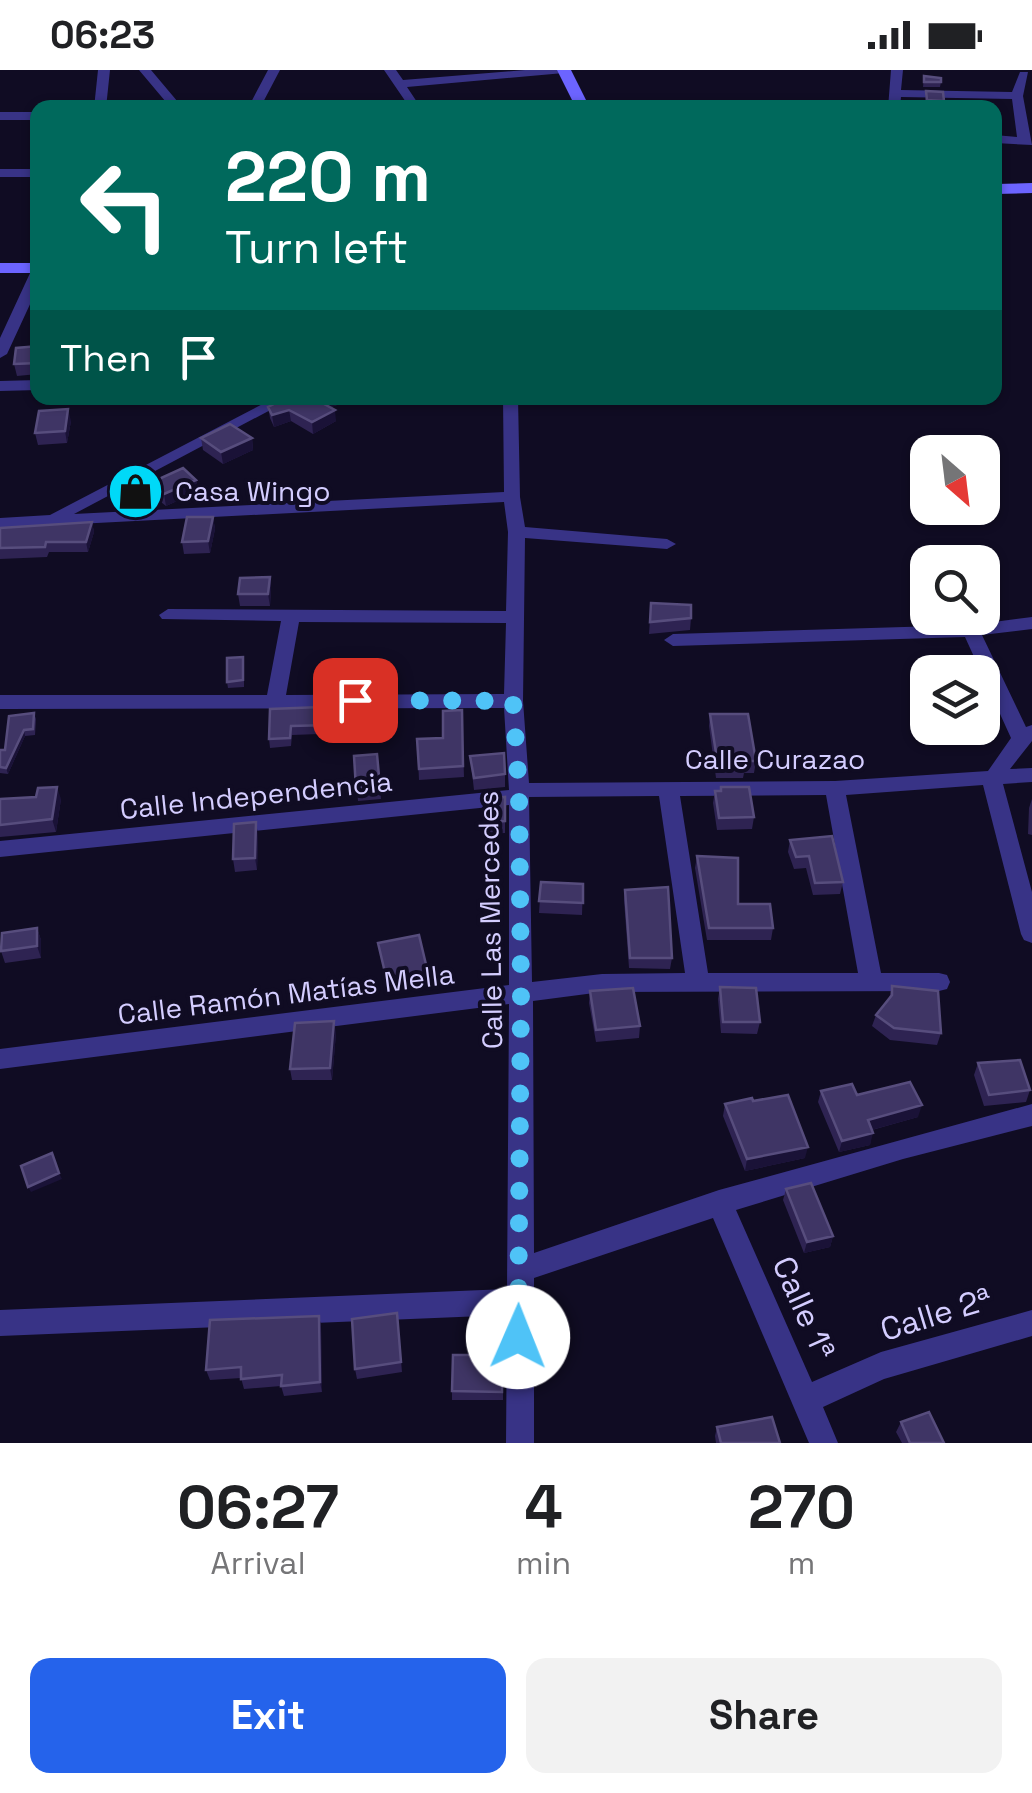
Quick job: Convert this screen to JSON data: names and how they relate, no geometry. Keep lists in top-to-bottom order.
{
  "streets": {
    "street": [
      "Calle Curazao",
      "Calle Independencia",
      "Calle Las Mercedes",
      "Calle Ramón Matías Mella",
      "Calle 1ª",
      "Calle 2ª"
    ]
  },
  "crossings": [
    ["Calle Curazao", "Calle Independencia"],
    ["Calle Curazao", "Calle Las Mercedes"],
    ["Calle Independencia", "Calle Las Mercedes"],
    ["Calle Las Mercedes", "Calle Ramón Matías Mella"],
    ["Calle 1ª", "Calle 2ª"]
  ],
  "places": {
    "shop": ["Casa Wingo"]
  },
  "north": "bottom right",
  "page": {
    "status": "06:23",
    "turn": ["220 m", "Turn left"],
    "then": "Then",
    "eta": [
      "06:27",
      "Arrival",
      "4",
      "min",
      "270",
      "m"
    ],
    "buttons": ["Exit", "Share"]
  }
}
